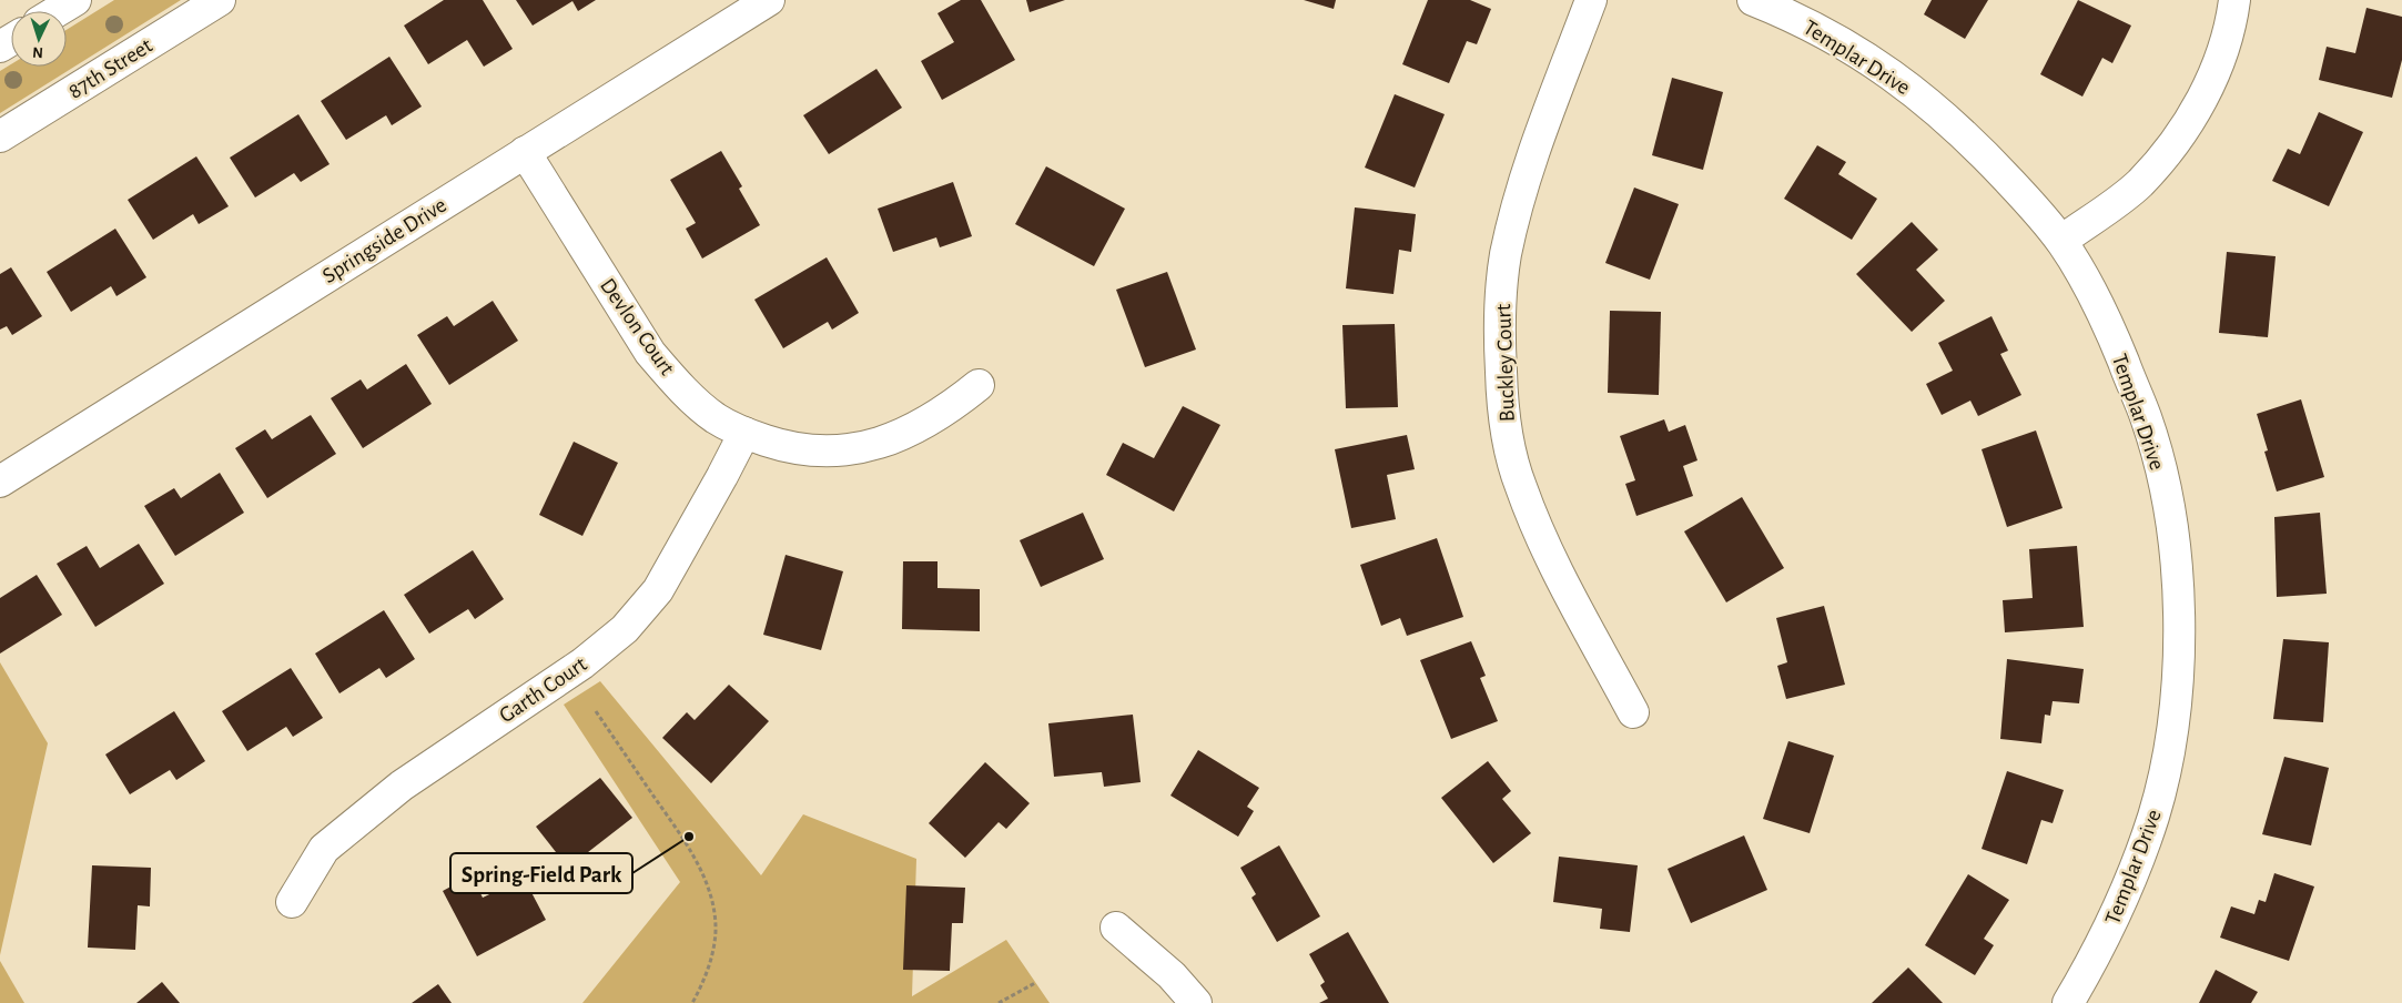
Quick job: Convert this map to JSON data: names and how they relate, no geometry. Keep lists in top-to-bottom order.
{
  "streets": {
    "street": [
      "Templar Drive",
      "87th Street",
      "Springside Drive",
      "Devlon Court",
      "Buckley Court",
      "Garth Court"
    ]
  },
  "crossings": [
    ["Springside Drive", "Devlon Court"],
    ["Devlon Court", "Garth Court"]
  ],
  "places": ["Spring-Field Park"],
  "north": "bottom"
}
